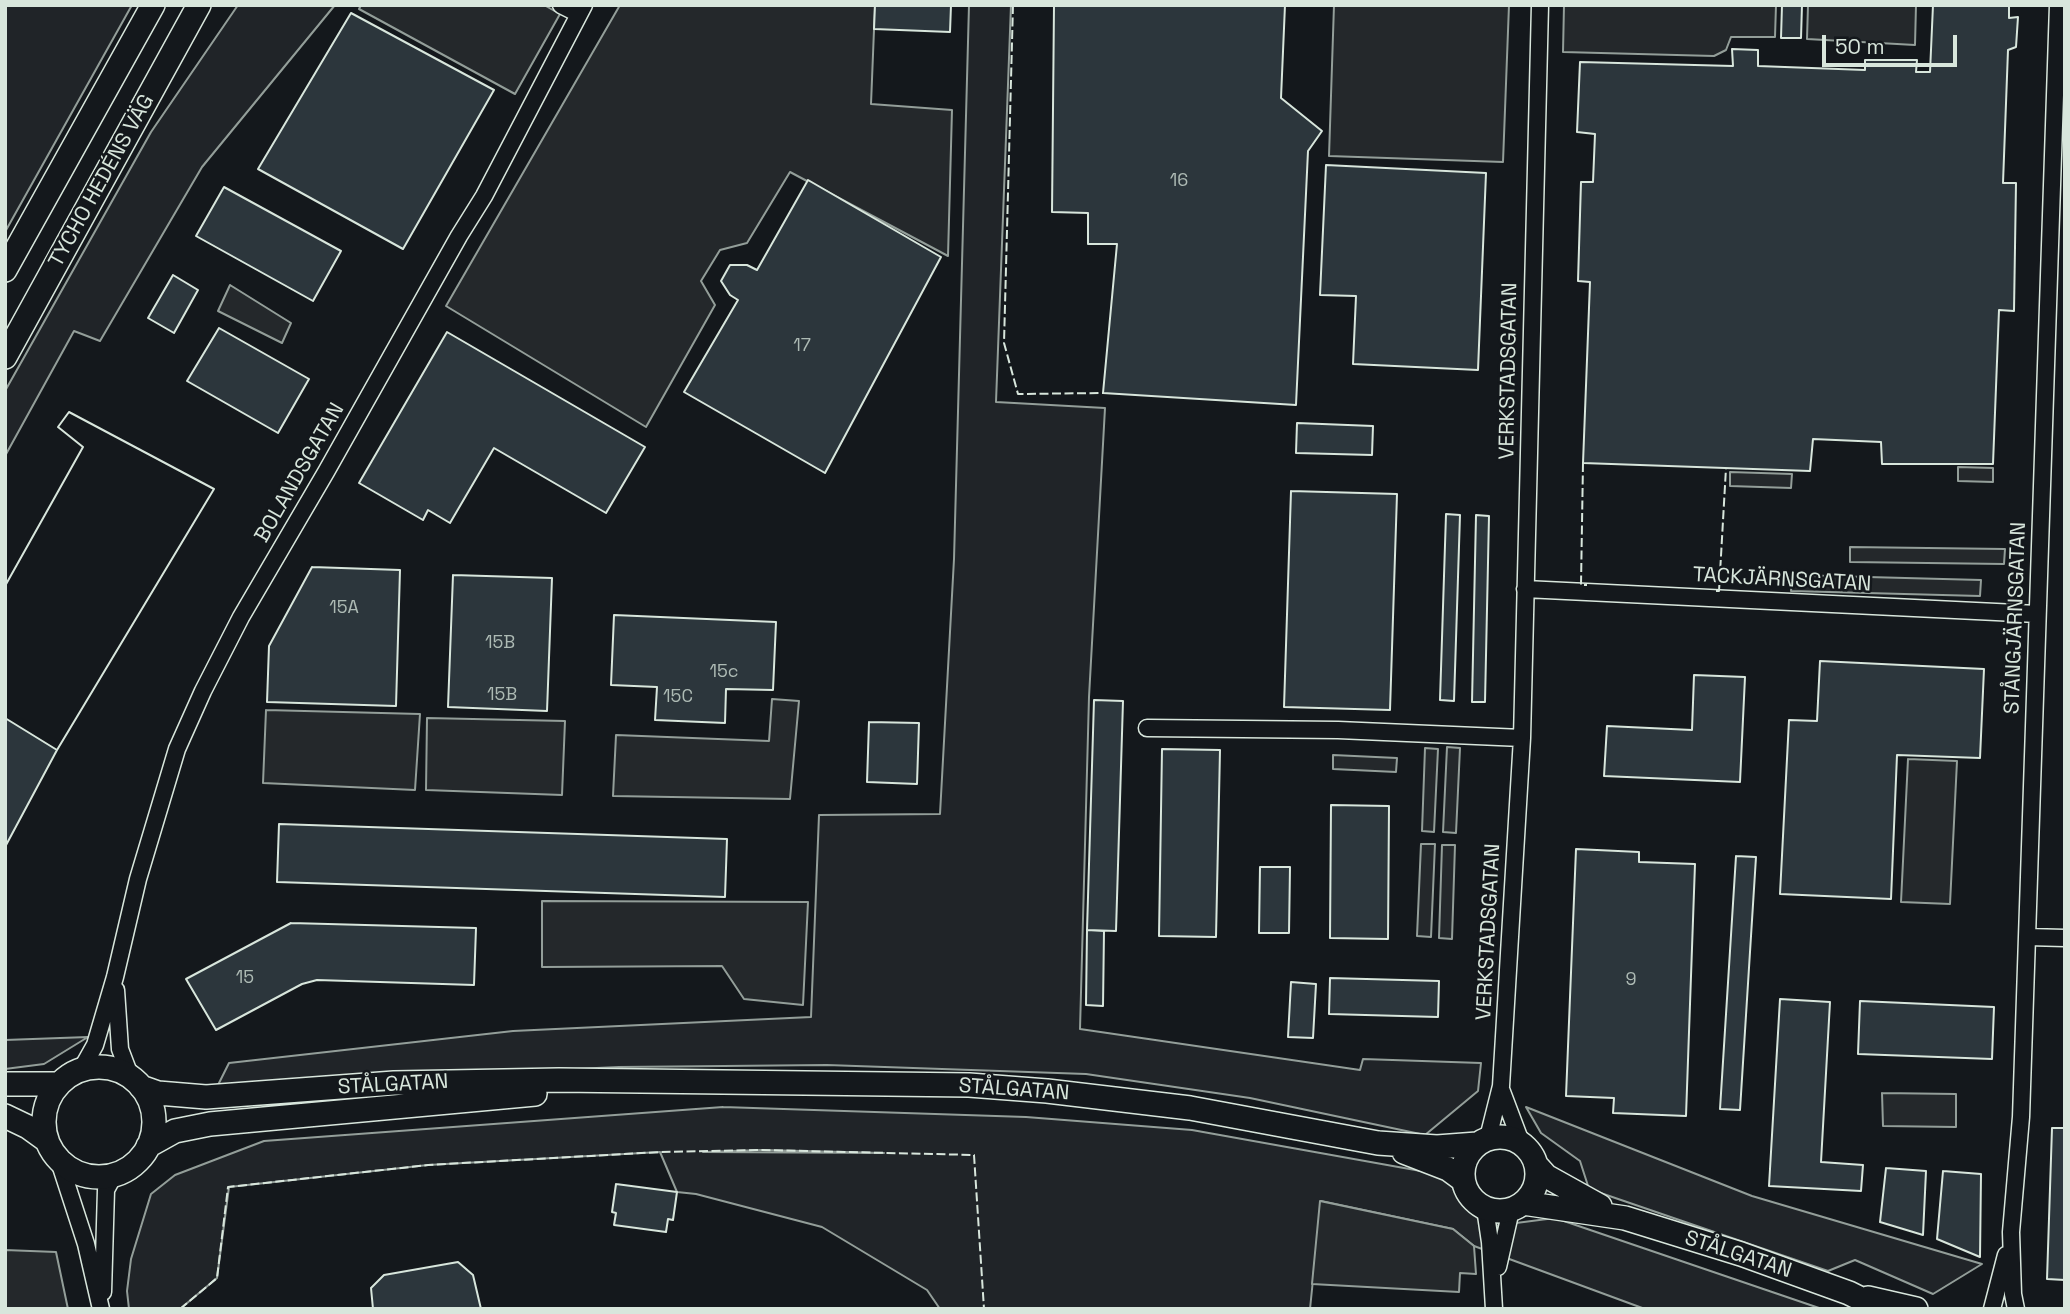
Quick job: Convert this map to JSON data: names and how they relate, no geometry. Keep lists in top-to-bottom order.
{
  "streets": {
    "main road": ["TYCHO HEDÉNS VÄG", "STÅLGATAN"],
    "street": [
      "VERKSTADSGATAN",
      "BOLANDSGATAN",
      "TACKJÄRNSGATAN",
      "STÅNGJÄRNSGATAN"
    ]
  },
  "crossings": [
    ["VERKSTADSGATAN", "TACKJÄRNSGATAN"],
    ["VERKSTADSGATAN", "STÅLGATAN"],
    ["BOLANDSGATAN", "STÅLGATAN"],
    ["TACKJÄRNSGATAN", "STÅNGJÄRNSGATAN"]
  ],
  "house_numbers": [
    "16",
    "17",
    "15A",
    "15B",
    "15c",
    "15B",
    "15C",
    "15",
    "9"
  ],
  "scale_bar": "50 m"
}
